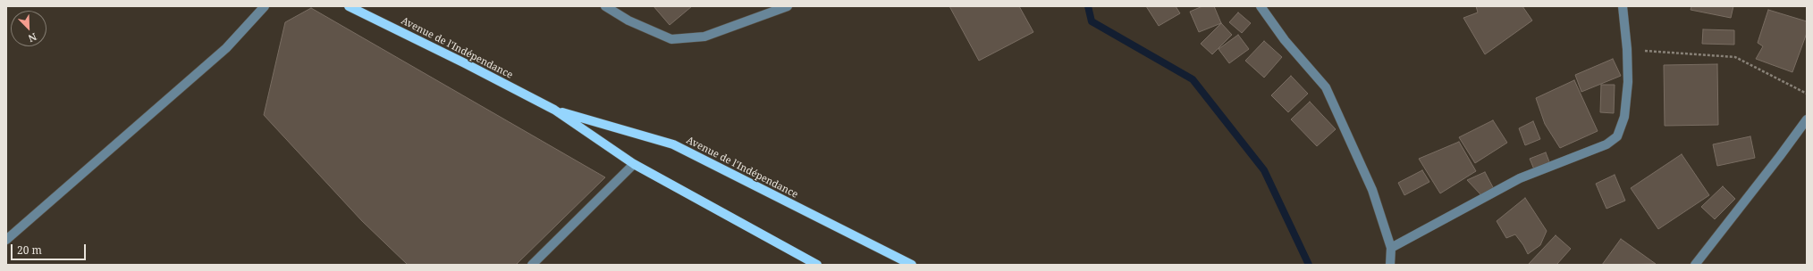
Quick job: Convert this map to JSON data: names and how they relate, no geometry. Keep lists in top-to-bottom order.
{
  "streets": {
    "main road": ["Avenue de l'Indépendance"]
  },
  "scale_bar": "20 m",
  "north": "bottom right"
}
